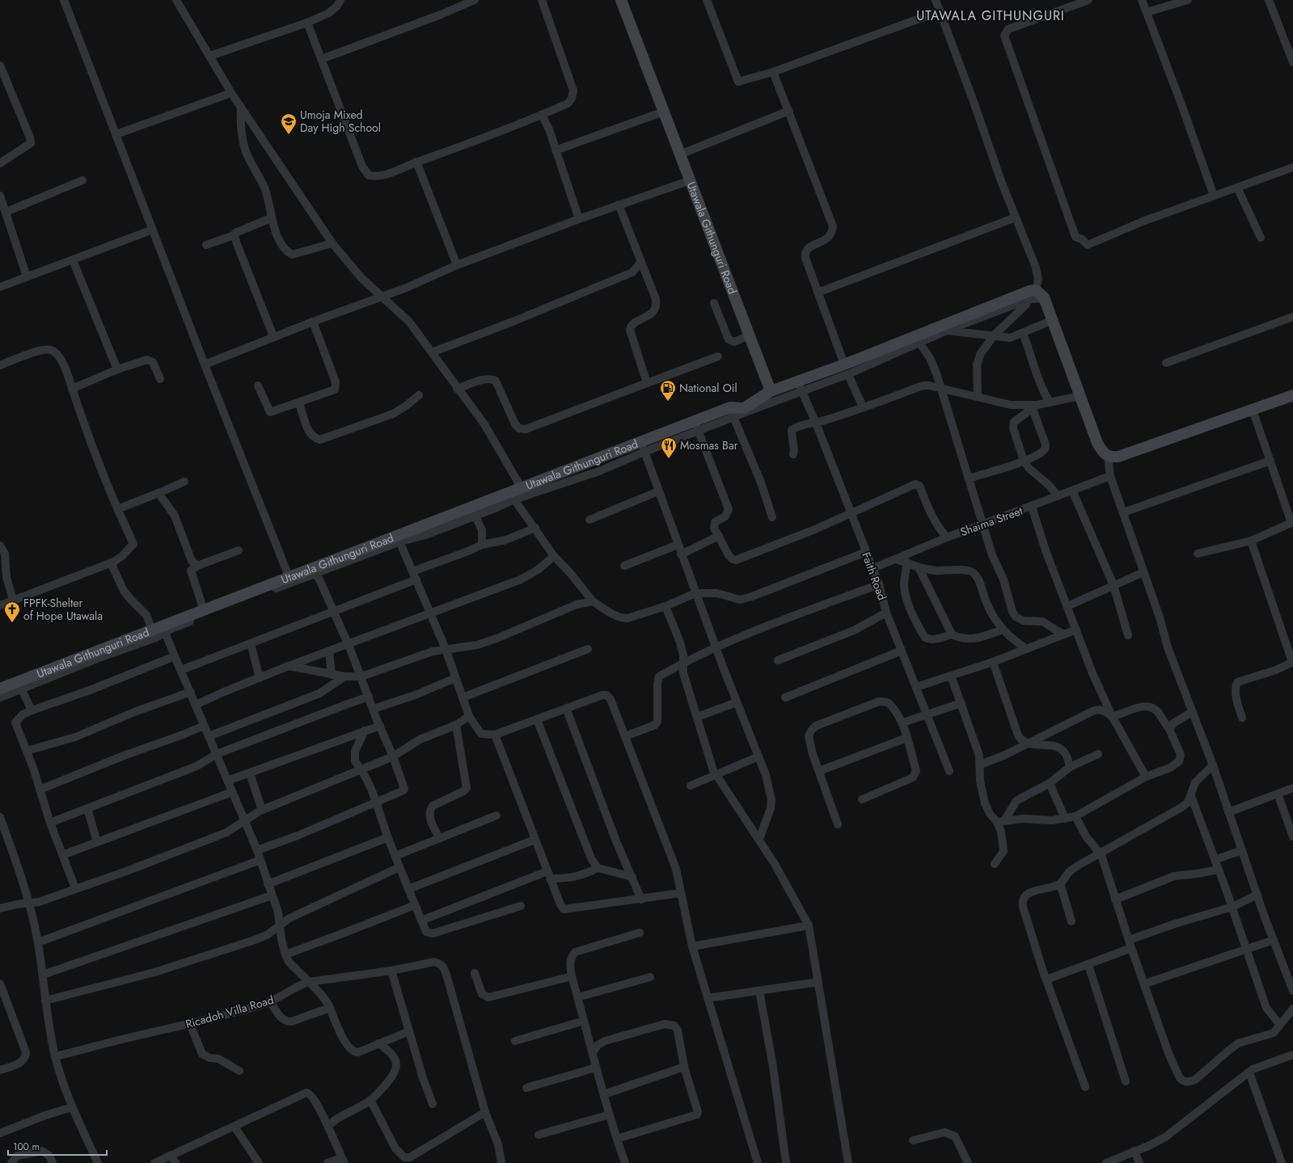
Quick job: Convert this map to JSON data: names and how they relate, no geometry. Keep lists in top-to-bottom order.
{
  "streets": {
    "street": [
      "Utawala Githunguri Road",
      "Shaima Street",
      "Faith Road",
      "Ricadoh Villa Road"
    ]
  },
  "crossings": [
    ["Shaima Street", "Faith Road"]
  ],
  "districts": ["UTAWALA GITHUNGURI"],
  "places": {
    "school or university": ["Umoja Mixed Day High School"],
    "fuel station": ["National Oil"],
    "restaurant": ["Mosmas Bar"],
    "church": ["FPFK-Shelter of Hope Utawala"]
  },
  "scale_bar": "100 m"
}
